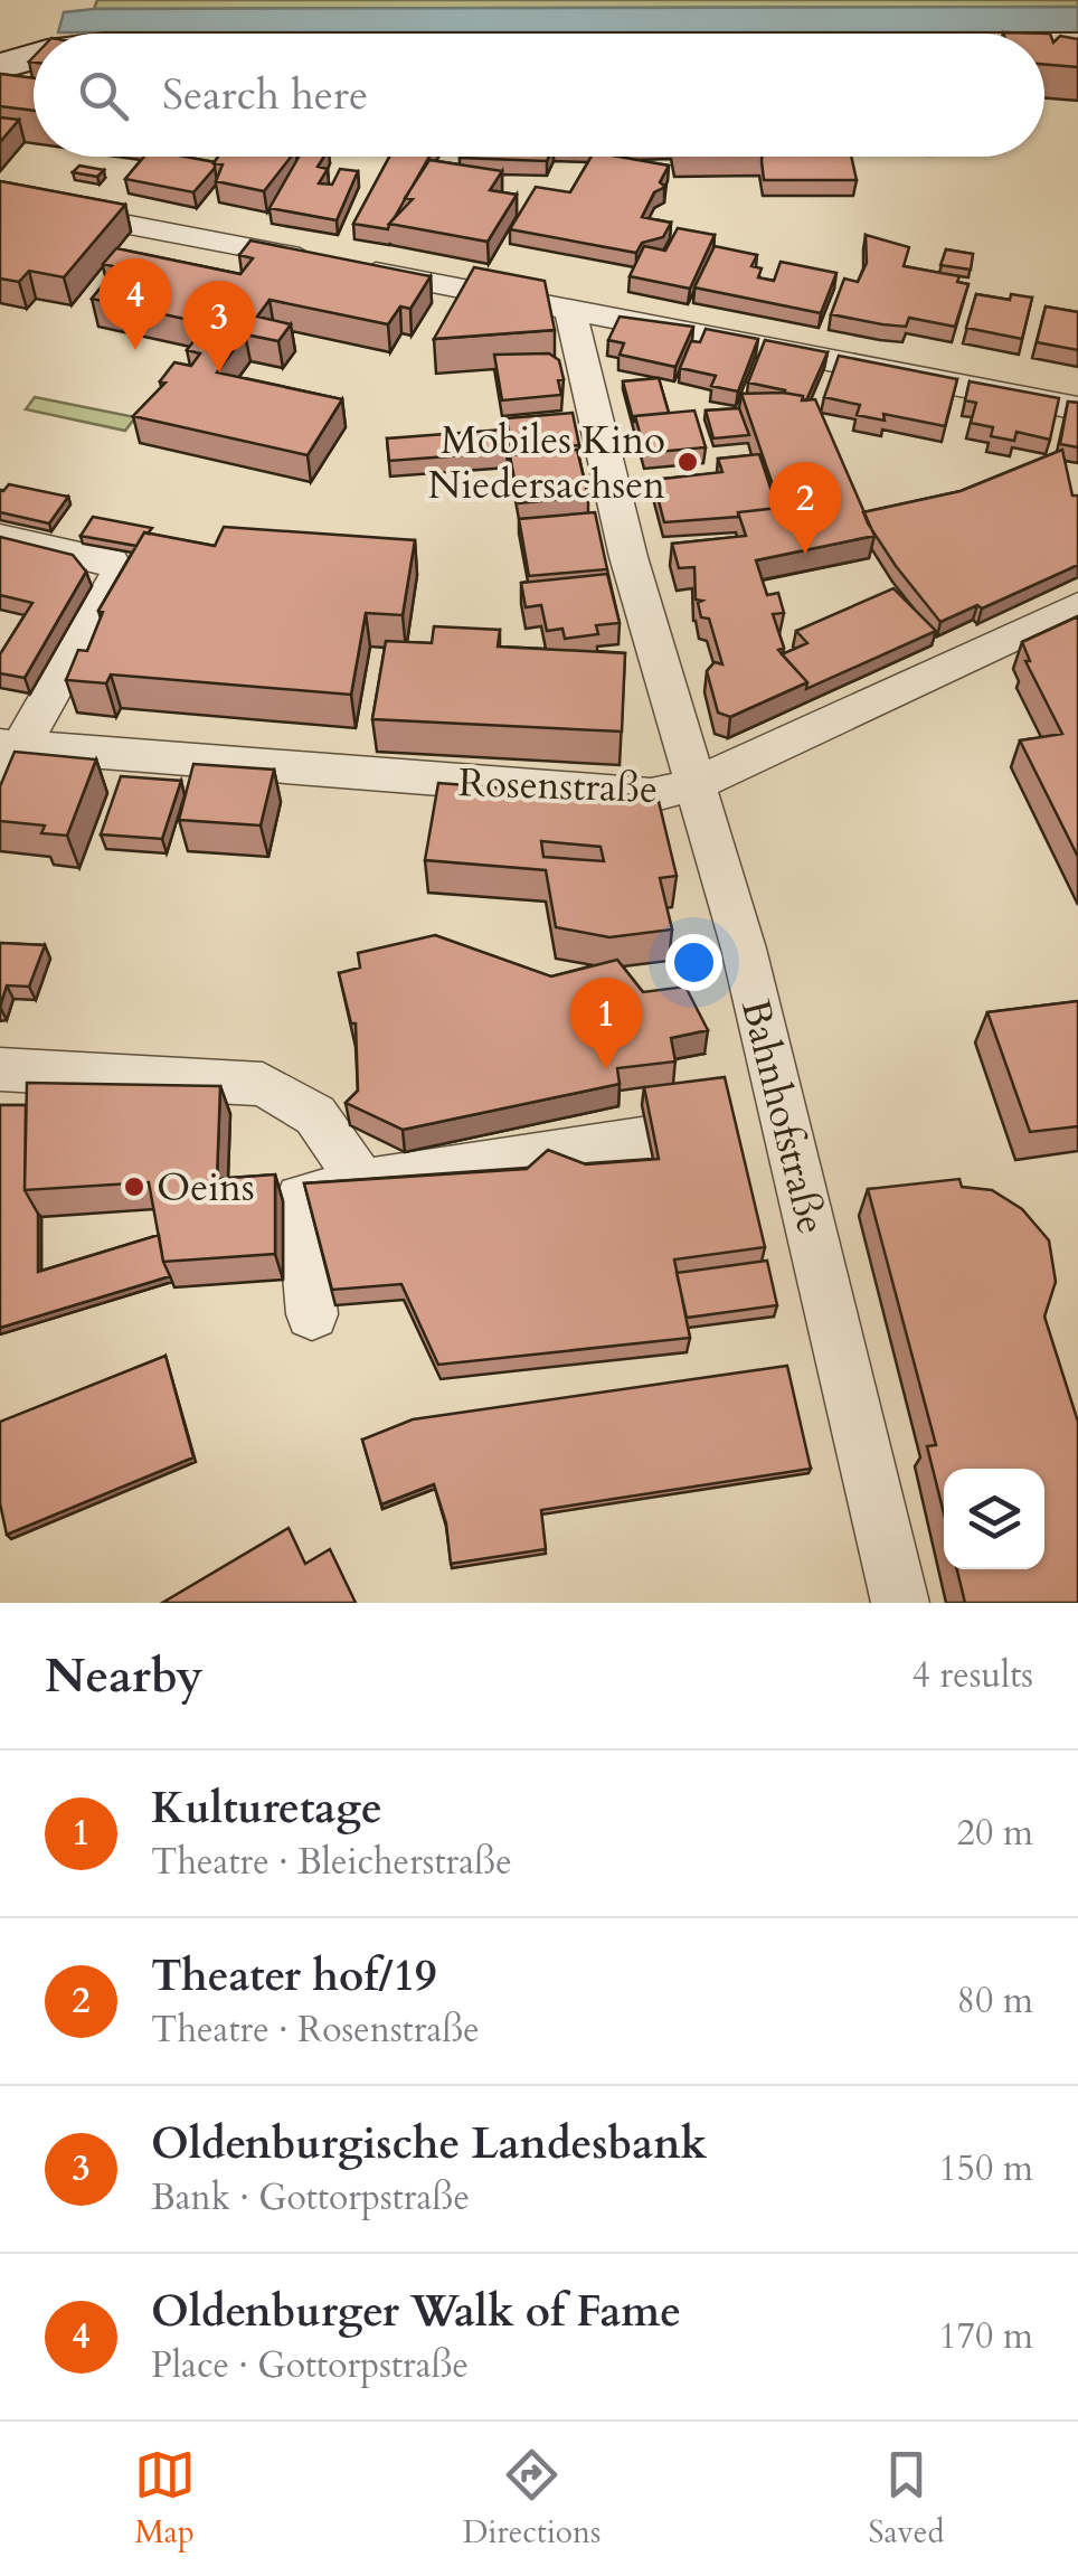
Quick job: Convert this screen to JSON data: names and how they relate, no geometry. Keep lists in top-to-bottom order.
{
  "streets": {
    "street": ["Rosenstraße", "Bahnhofstraße"]
  },
  "crossings": [
    ["Rosenstraße", "Bahnhofstraße"]
  ],
  "places": ["Mobiles Kino Niedersachsen", "Oeins"],
  "page": {
    "search": "Search here",
    "pins": [
      "4",
      "3",
      "2",
      "1"
    ],
    "heading": ["Nearby", "4 results"],
    "list": [
      {
        "mark": "1",
        "name": "Kulturetage",
        "note": "Theatre · Bleicherstraße",
        "value": "20 m"
      },
      {
        "mark": "2",
        "name": "Theater hof/19",
        "note": "Theatre · Rosenstraße",
        "value": "80 m"
      },
      {
        "mark": "3",
        "name": "Oldenburgische Landesbank",
        "note": "Bank · Gottorpstraße",
        "value": "150 m"
      },
      {
        "mark": "4",
        "name": "Oldenburger Walk of Fame",
        "note": "Place · Gottorpstraße",
        "value": "170 m"
      }
    ],
    "nav": ["Map", "Directions", "Saved"]
  }
}
